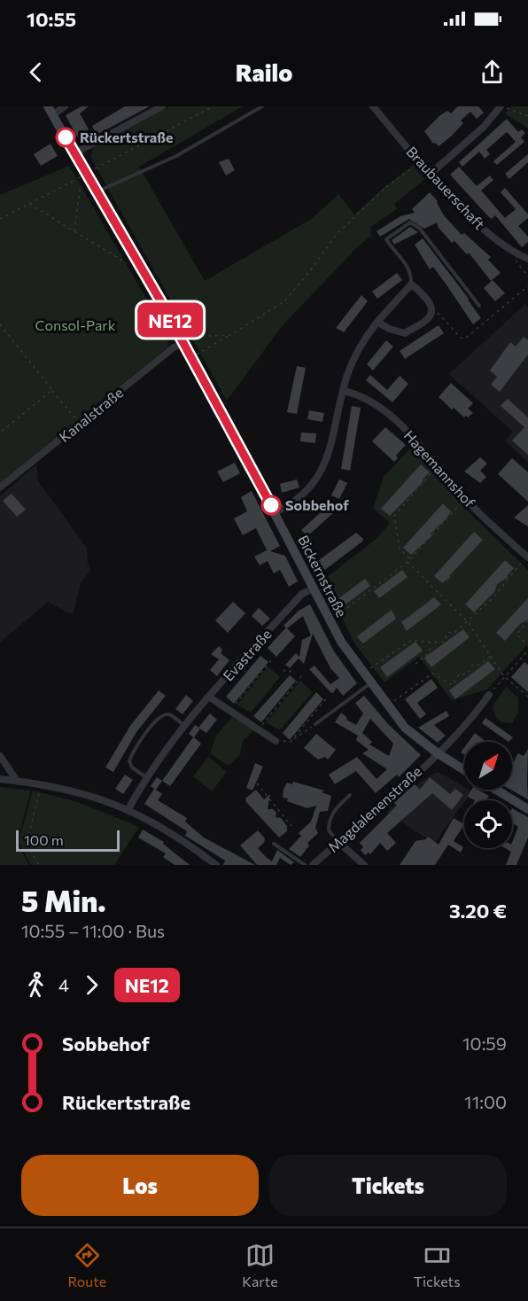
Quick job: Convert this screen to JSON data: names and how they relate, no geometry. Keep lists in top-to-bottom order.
{
  "streets": {
    "street": [
      "Braubauerschaft",
      "Kanalstraße",
      "Hagemannshof",
      "Bickernstraße",
      "Evastraße",
      "Magdalenenstraße"
    ]
  },
  "crossings": [
    ["Kanalstraße", "Bickernstraße"],
    ["Bickernstraße", "Evastraße"],
    ["Bickernstraße", "Magdalenenstraße"]
  ],
  "parks": ["Consol-Park"],
  "places": ["Rückertstraße", "Sobbehof"],
  "lines": ["bus line NE12"],
  "scale_bar": "100 m",
  "north": "top right",
  "page": {
    "status": "10:55",
    "header": "Railo",
    "on_map": "NE12",
    "scale": "100 m",
    "heading": ["5 Min.", "10:55 – 11:00 · Bus", "3.20 €"],
    "legs": ["4", "NE12"],
    "list": [
      {
        "name": "Sobbehof",
        "value": "10:59"
      },
      {
        "name": "Rückertstraße",
        "value": "11:00"
      }
    ],
    "buttons": ["Los", "Tickets"],
    "tabs": ["Route", "Karte", "Tickets"]
  }
}
